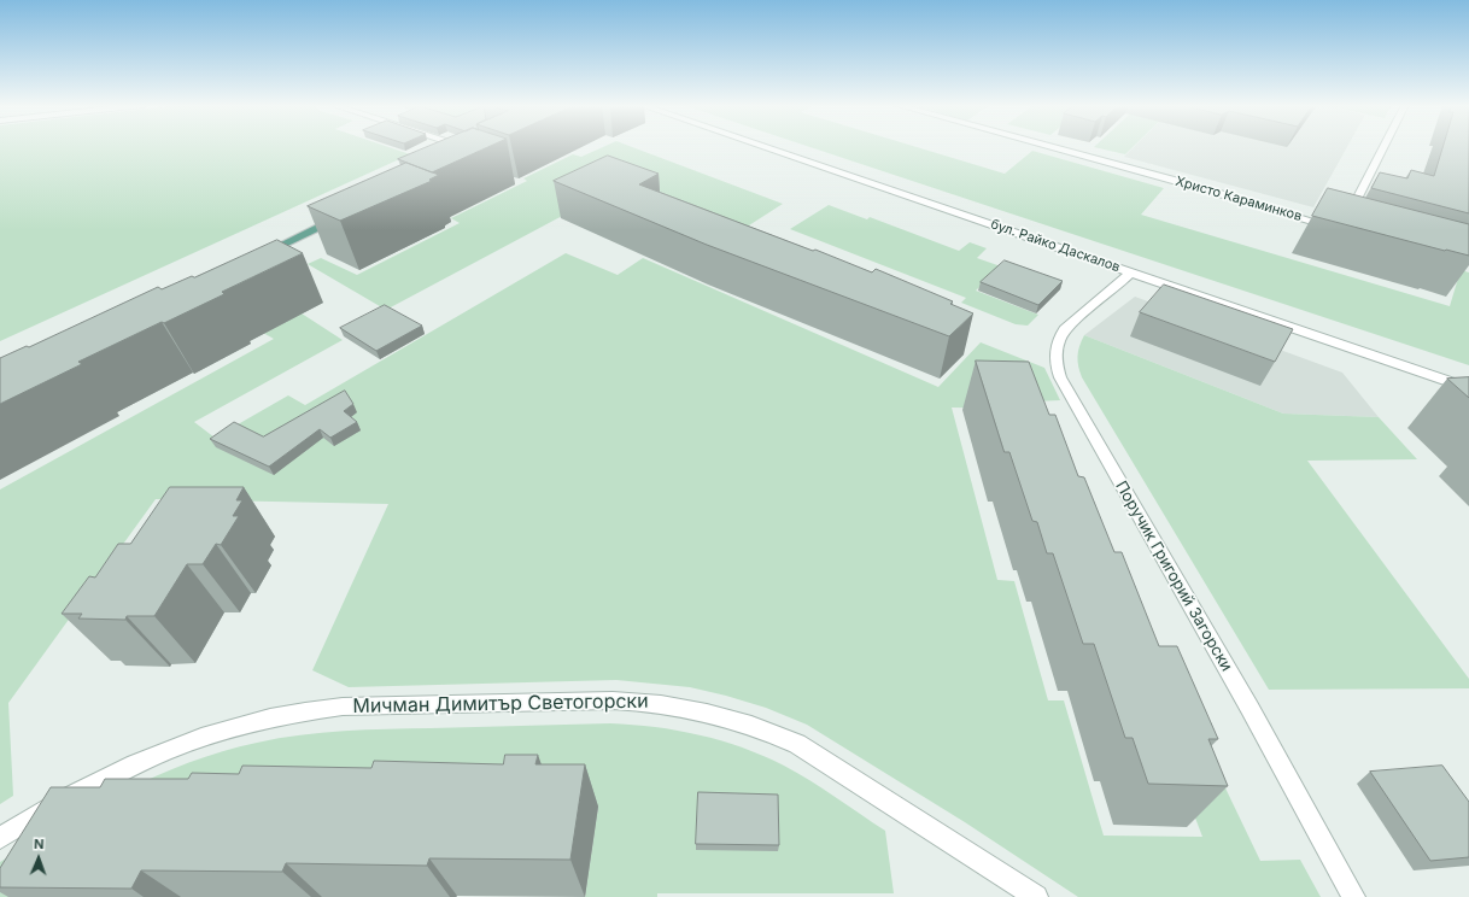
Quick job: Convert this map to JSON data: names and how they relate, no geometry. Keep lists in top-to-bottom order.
{
  "streets": {
    "street": [
      "Христо Караминков",
      "бул. Райко Даскалов",
      "Поручик Григорий Загорски",
      "Мичман Димитър Светогорски"
    ]
  },
  "crossings": [
    ["бул. Райко Даскалов", "Поручик Григорий Загорски"]
  ],
  "north": "top"
}
